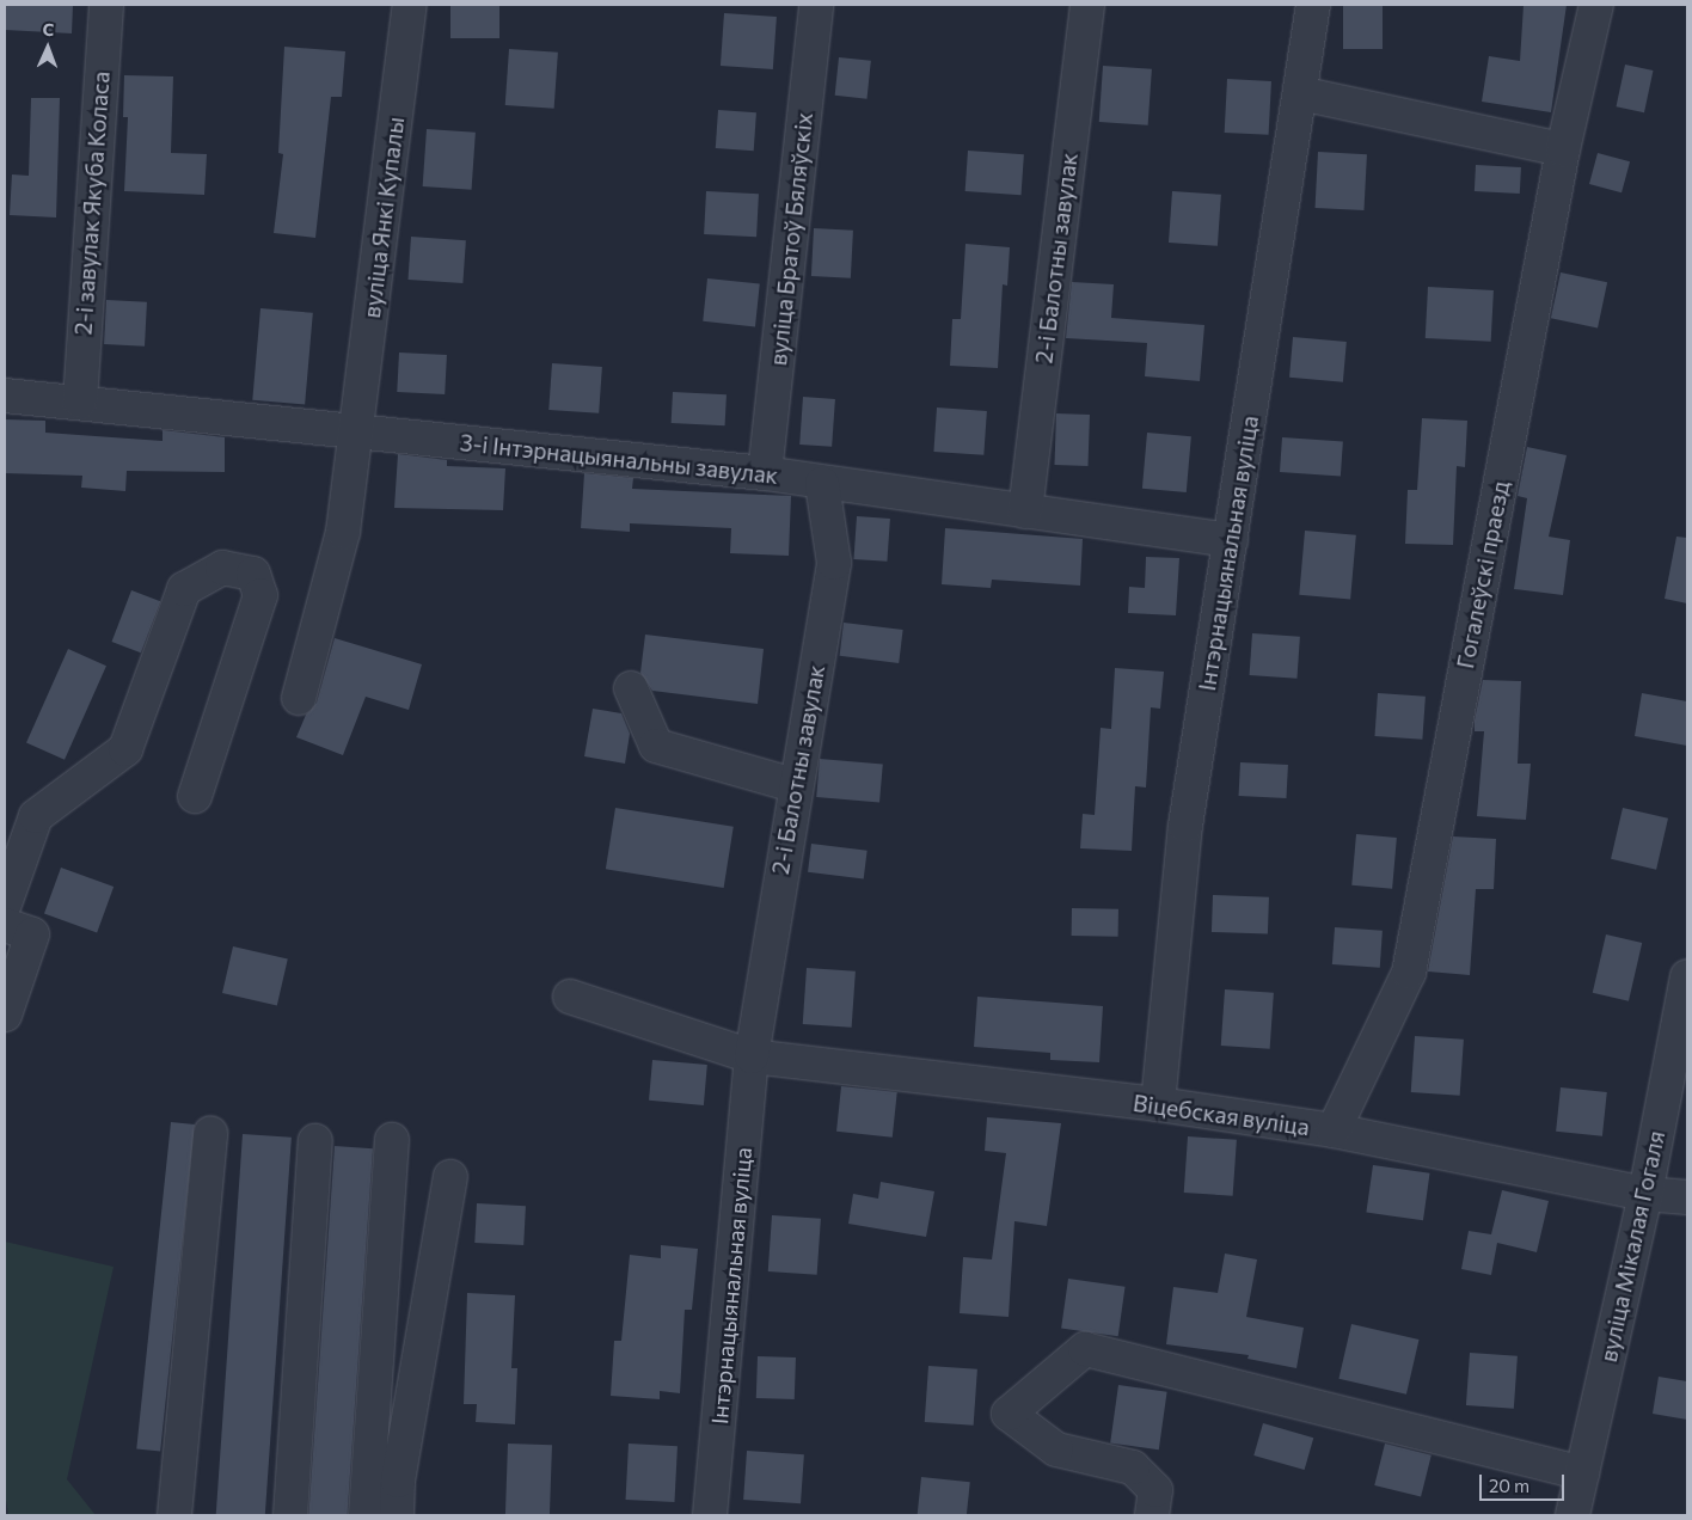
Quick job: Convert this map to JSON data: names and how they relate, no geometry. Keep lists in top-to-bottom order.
{
  "streets": {
    "street": [
      "2-і завулак Якуба Коласа",
      "вуліца Янкі Купалы",
      "вуліца Братоў Бяляўскіх",
      "2-і Балотны завулак",
      "3-і Інтэрнацыянальны завулак",
      "Інтэрнацыянальная вуліца",
      "Гогалеўскі праезд",
      "Віцебская вуліца",
      "вуліца Мікалая Гогаля"
    ]
  },
  "crossings": [
    ["2-і завулак Якуба Коласа", "3-і Інтэрнацыянальны завулак"],
    ["вуліца Янкі Купалы", "3-і Інтэрнацыянальны завулак"],
    ["вуліца Братоў Бяляўскіх", "3-і Інтэрнацыянальны завулак"],
    ["2-і Балотны завулак", "3-і Інтэрнацыянальны завулак"],
    ["2-і Балотны завулак", "Інтэрнацыянальная вуліца"],
    ["2-і Балотны завулак", "Віцебская вуліца"],
    ["3-і Інтэрнацыянальны завулак", "Інтэрнацыянальная вуліца"],
    ["Інтэрнацыянальная вуліца", "Віцебская вуліца"],
    ["Гогалеўскі праезд", "Віцебская вуліца"],
    ["Віцебская вуліца", "вуліца Мікалая Гогаля"]
  ],
  "scale_bar": "20 m",
  "north": "top"
}
